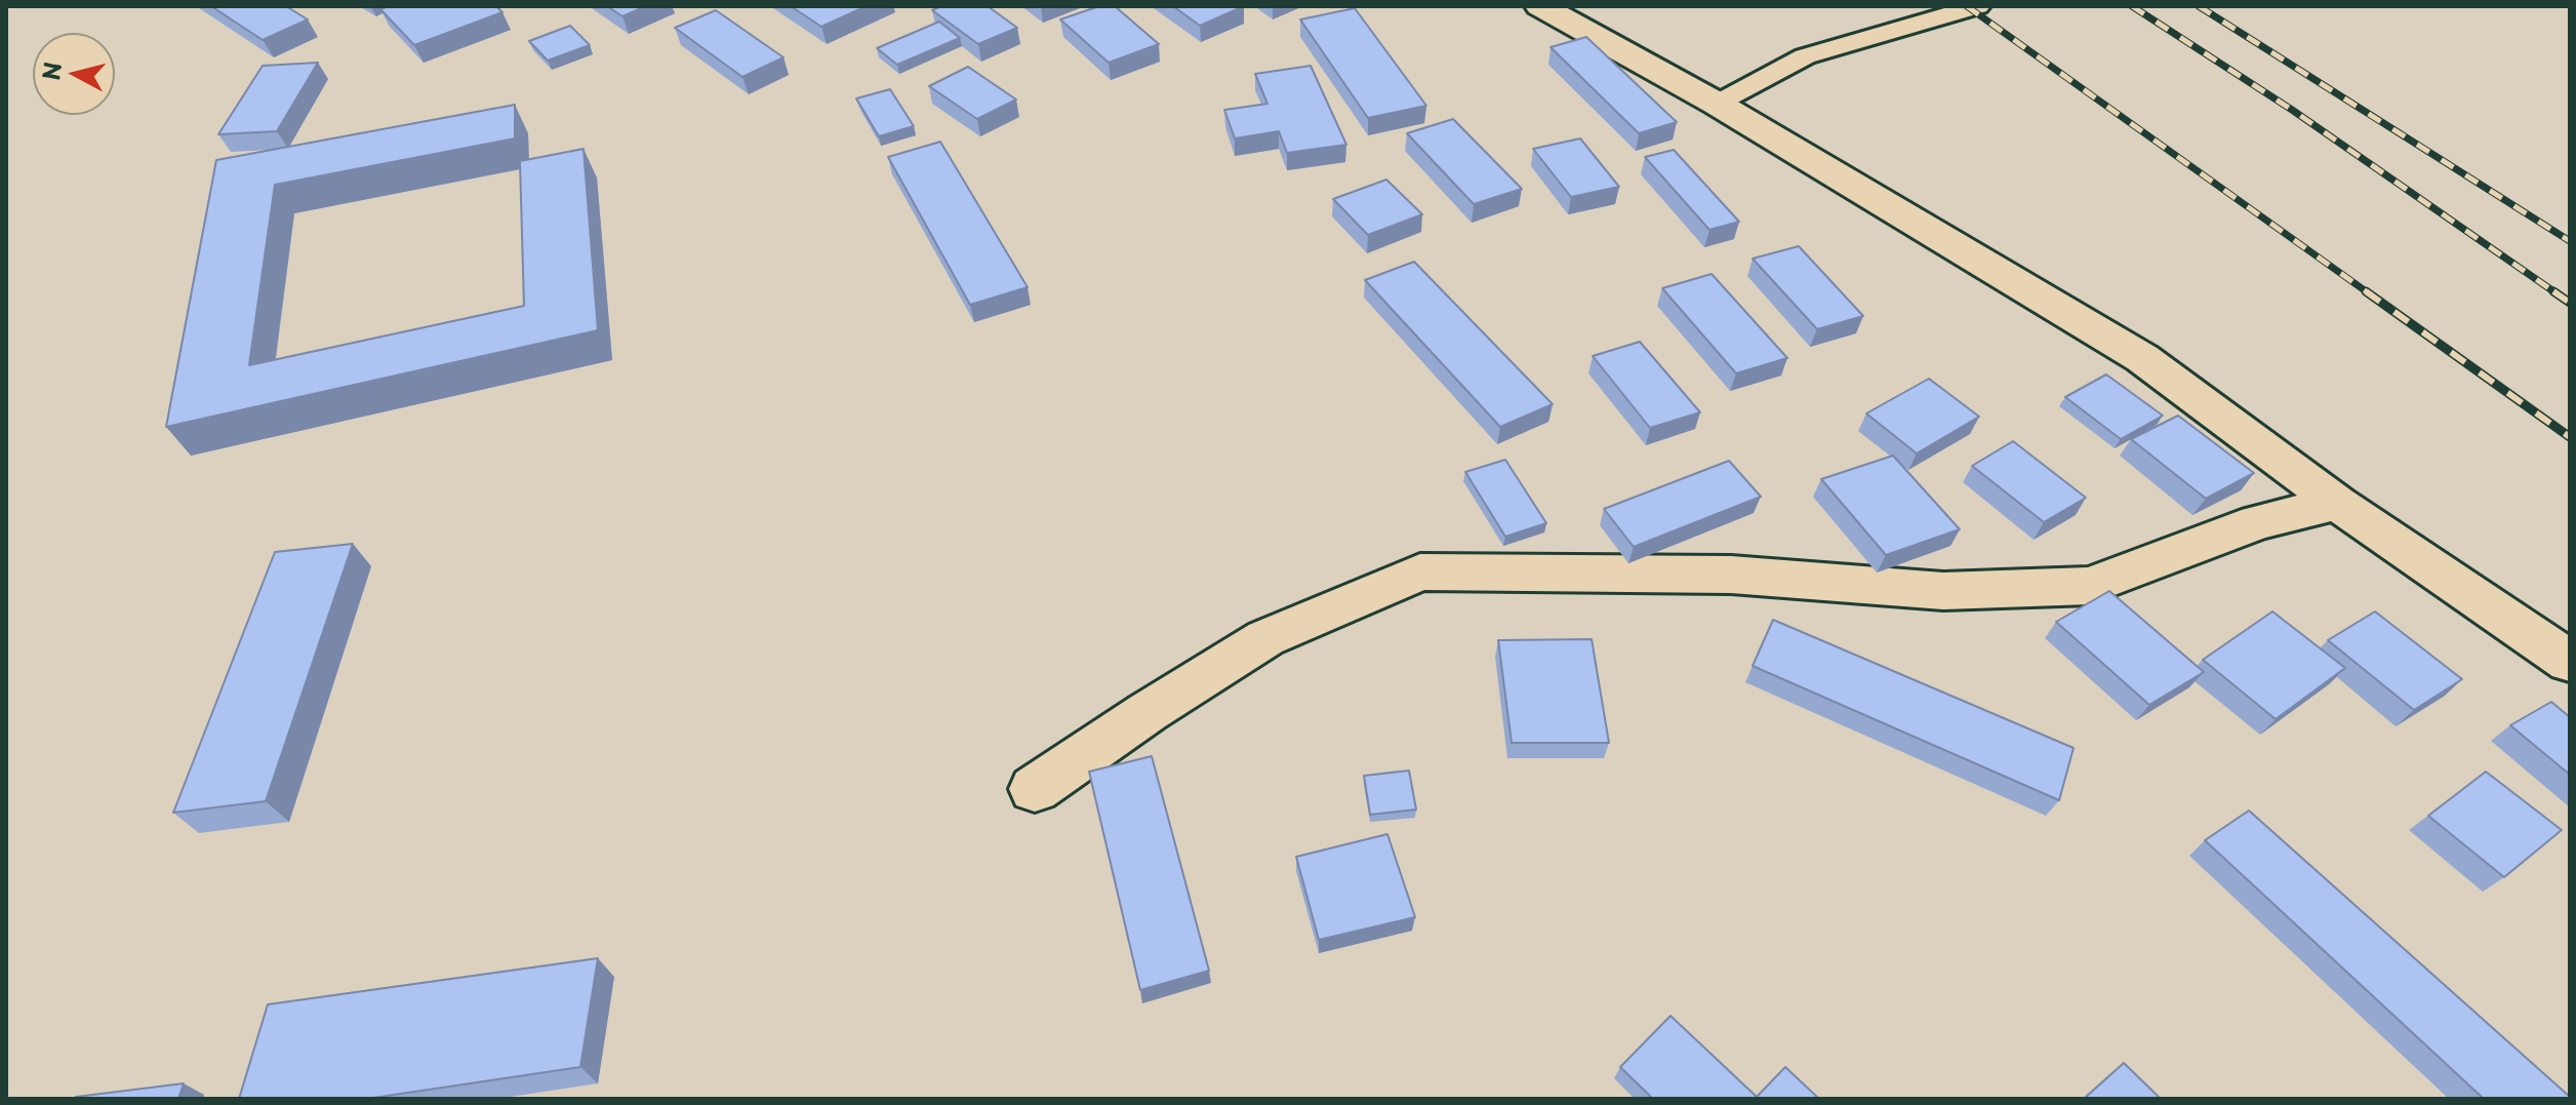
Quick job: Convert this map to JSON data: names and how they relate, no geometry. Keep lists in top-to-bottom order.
{
  "north": "left"
}
